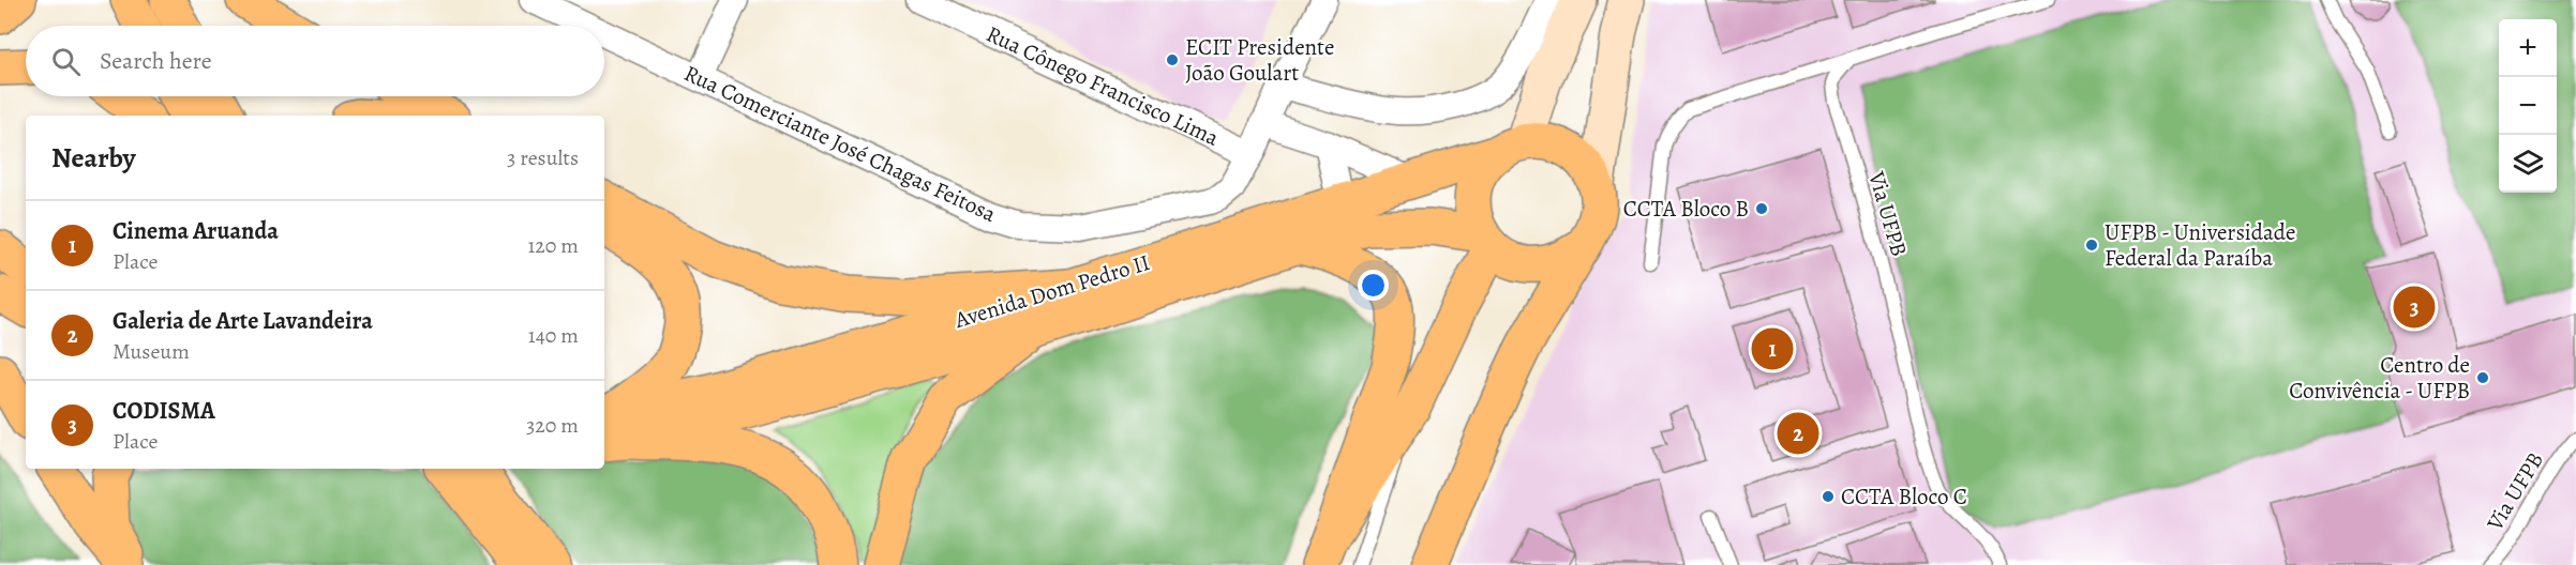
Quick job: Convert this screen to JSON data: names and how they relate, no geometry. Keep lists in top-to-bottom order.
{
  "streets": {
    "main road": ["Avenida Dom Pedro II"],
    "street": ["Rua Cônego Francisco Lima", "Rua Comerciante José Chagas Feitosa"],
    "lane": ["Via UFPB"]
  },
  "crossings": [
    ["Rua Cônego Francisco Lima", "Rua Comerciante José Chagas Feitosa"]
  ],
  "places": [
    "ECIT Presidente João Goulart",
    "CCTA Bloco B",
    "UFPB - Universidade Federal da Paraíba",
    "Centro de Convivência - UFPB",
    "CCTA Bloco C"
  ],
  "page": {
    "map_buttons": ["+", "−"],
    "search": "Search here",
    "heading": ["Nearby", "3 results"],
    "list": [
      {
        "mark": "1",
        "name": "Cinema Aruanda",
        "note": "Place",
        "value": "120 m"
      },
      {
        "mark": "2",
        "name": "Galeria de Arte Lavandeira",
        "note": "Museum",
        "value": "140 m"
      },
      {
        "mark": "3",
        "name": "CODISMA",
        "note": "Place",
        "value": "320 m"
      }
    ],
    "pins": ["3", "1", "2"]
  }
}
